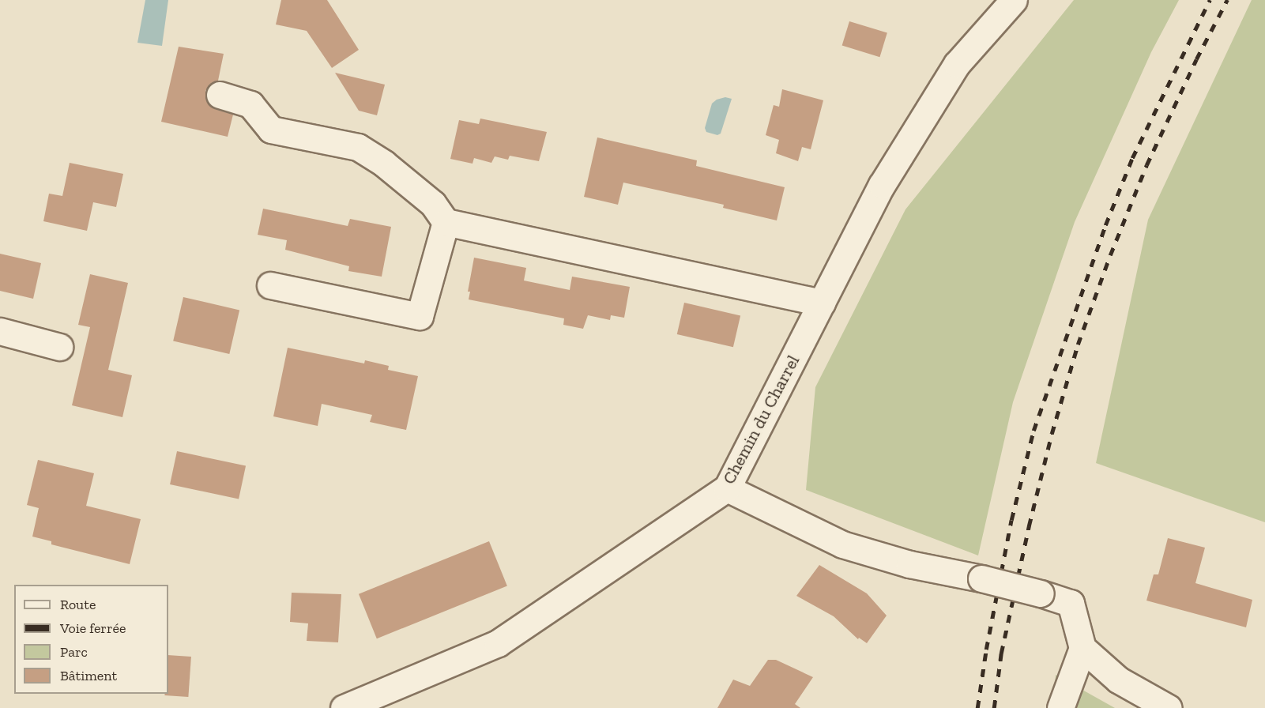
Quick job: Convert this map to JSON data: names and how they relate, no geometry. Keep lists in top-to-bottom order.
{
  "streets": {
    "street": ["Chemin du Charrel"]
  },
  "legend": [
    "Route",
    "Voie ferrée",
    "Parc",
    "Bâtiment"
  ]
}
